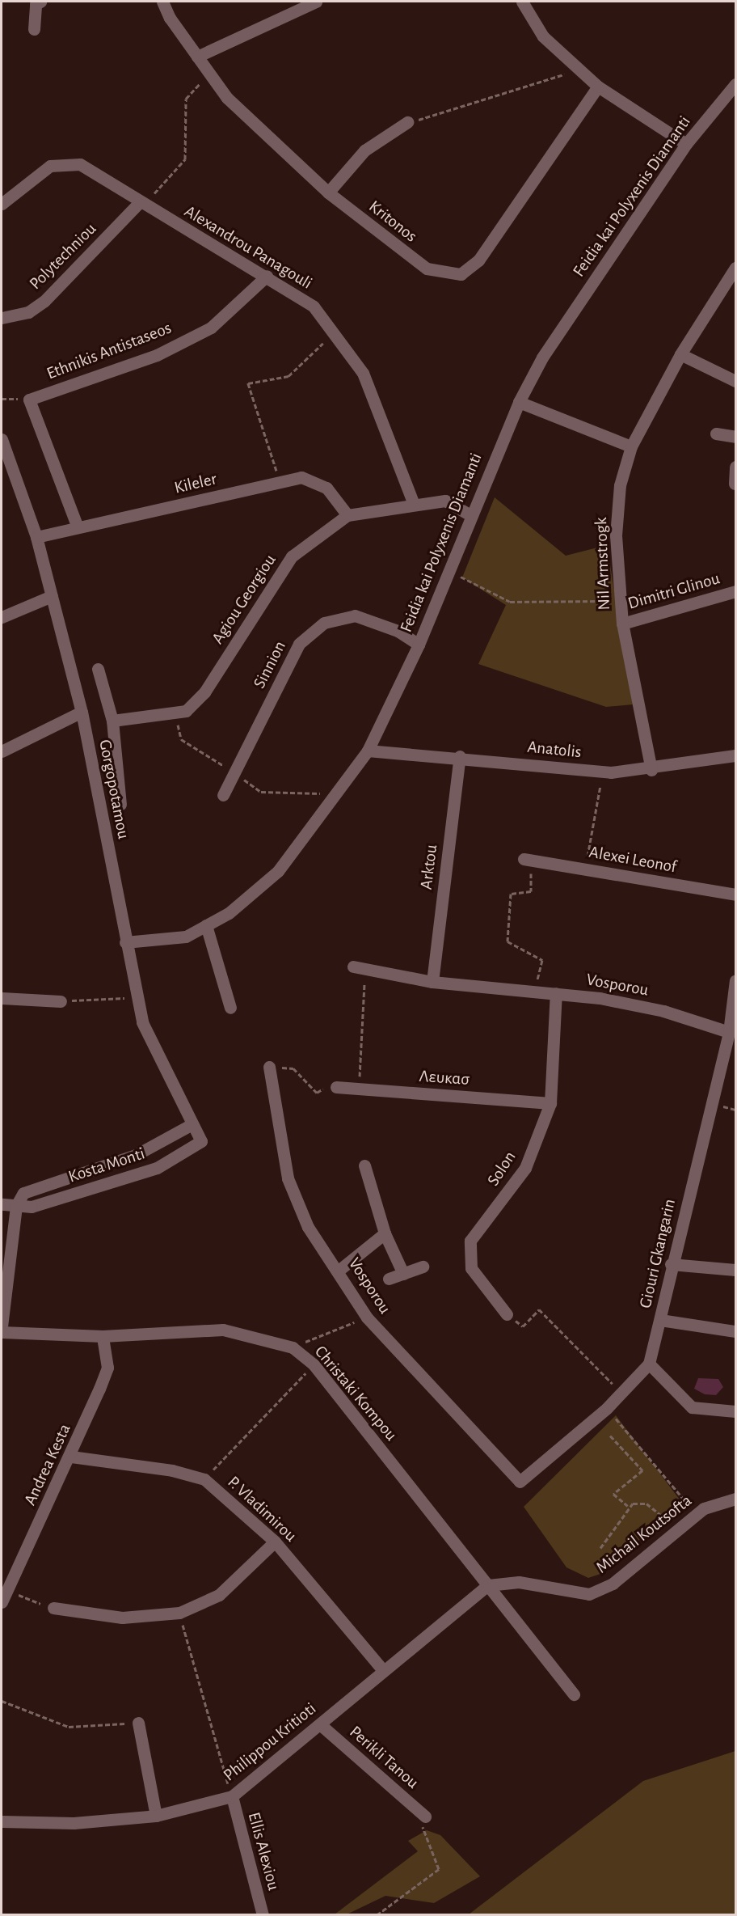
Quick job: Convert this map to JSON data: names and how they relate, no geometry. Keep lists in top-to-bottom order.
{
  "streets": {
    "street": [
      "Feidia kai Polyxenis Diamanti",
      "Kritonos",
      "Alexandrou Panagouli",
      "Polytechniou",
      "Ethnikis Antistaseos",
      "Kileler",
      "Nil Armstrogk",
      "Dimitri Glinou",
      "Agiou Georgiou",
      "Sinnion",
      "Anatolis",
      "Gorgopotamou",
      "Alexei Leonof",
      "Arktou",
      "Vosporou",
      "Λευκασ",
      "Kosta Monti",
      "Solon",
      "Giouri Gkangarin",
      "Christaki Kompou",
      "Andrea Kesta",
      "P. Vladimirou",
      "Michail Koutsofta",
      "Philippou Kritioti",
      "Perikli Tanou",
      "Ellis Alexiou"
    ]
  },
  "crossings": [
    ["Feidia kai Polyxenis Diamanti", "Agiou Georgiou"],
    ["Feidia kai Polyxenis Diamanti", "Sinnion"],
    ["Feidia kai Polyxenis Diamanti", "Anatolis"],
    ["Feidia kai Polyxenis Diamanti", "Gorgopotamou"],
    ["Alexandrou Panagouli", "Polytechniou"],
    ["Alexandrou Panagouli", "Ethnikis Antistaseos"],
    ["Alexandrou Panagouli", "Agiou Georgiou"],
    ["Ethnikis Antistaseos", "Kileler"],
    ["Kileler", "Agiou Georgiou"],
    ["Kileler", "Gorgopotamou"],
    ["Nil Armstrogk", "Dimitri Glinou"],
    ["Nil Armstrogk", "Anatolis"],
    ["Anatolis", "Arktou"],
    ["Gorgopotamou", "Kosta Monti"],
    ["Arktou", "Vosporou"],
    ["Vosporou", "Solon"],
    ["Vosporou", "Giouri Gkangarin"],
    ["Λευκασ", "Solon"],
    ["Christaki Kompou", "Andrea Kesta"],
    ["Christaki Kompou", "Michail Koutsofta"],
    ["Christaki Kompou", "Philippou Kritioti"],
    ["Andrea Kesta", "P. Vladimirou"],
    ["P. Vladimirou", "Philippou Kritioti"],
    ["Michail Koutsofta", "Philippou Kritioti"],
    ["Philippou Kritioti", "Perikli Tanou"],
    ["Philippou Kritioti", "Ellis Alexiou"]
  ]
}
